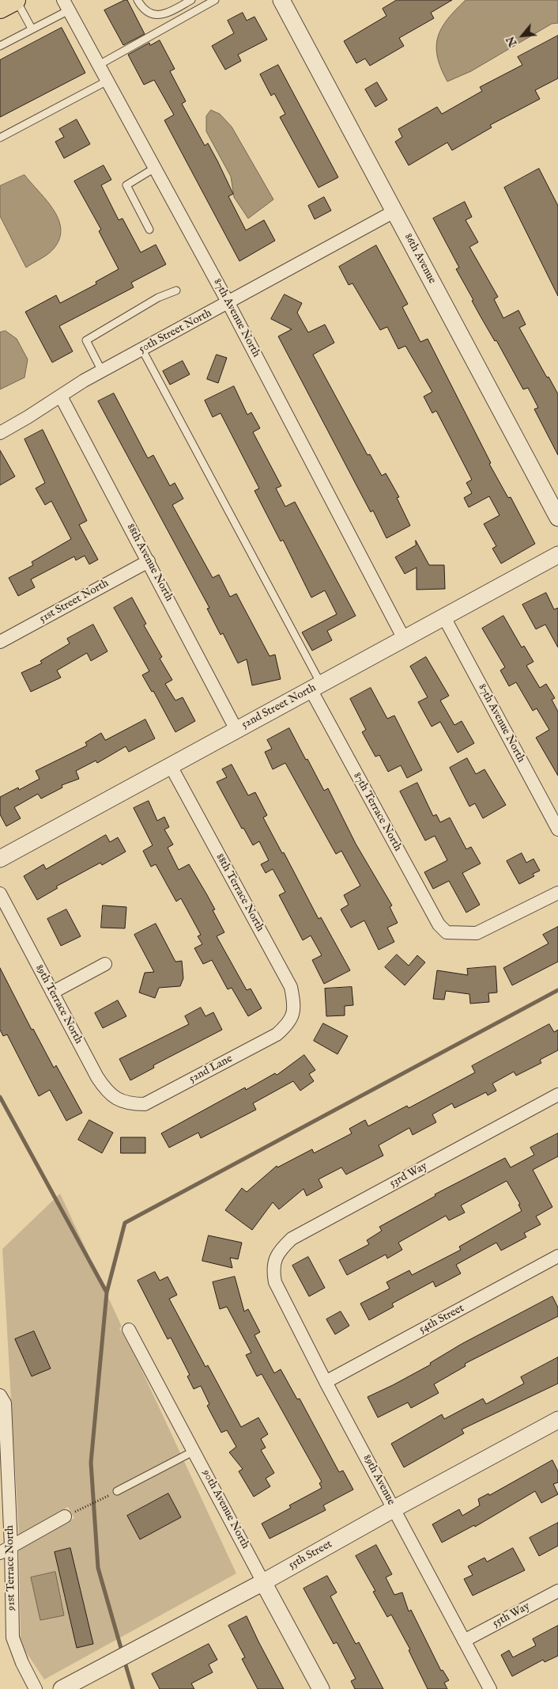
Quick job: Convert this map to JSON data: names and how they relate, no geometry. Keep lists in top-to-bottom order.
{
  "streets": {
    "street": [
      "86th Avenue",
      "87th Avenue North",
      "50th Street North",
      "88th Avenue North",
      "51st Street North",
      "52nd Street North",
      "87th Terrace North",
      "88th Terrace North",
      "89th Terrace North",
      "52nd Lane",
      "53rd Way",
      "54th Street",
      "89th Avenue",
      "90th Avenue North",
      "55th Street",
      "91st Terrace North",
      "55th Way"
    ]
  },
  "crossings": [
    ["86th Avenue", "50th Street North"],
    ["87th Avenue North", "50th Street North"],
    ["87th Avenue North", "52nd Street North"],
    ["50th Street North", "88th Avenue North"],
    ["88th Avenue North", "51st Street North"],
    ["88th Avenue North", "52nd Street North"],
    ["52nd Street North", "87th Terrace North"],
    ["52nd Street North", "88th Terrace North"],
    ["88th Terrace North", "52nd Lane"],
    ["89th Terrace North", "52nd Lane"],
    ["53rd Way", "89th Avenue"],
    ["54th Street", "89th Avenue"],
    ["89th Avenue", "55th Street"],
    ["89th Avenue", "55th Way"],
    ["90th Avenue North", "55th Street"]
  ],
  "north": "bottom left"
}
